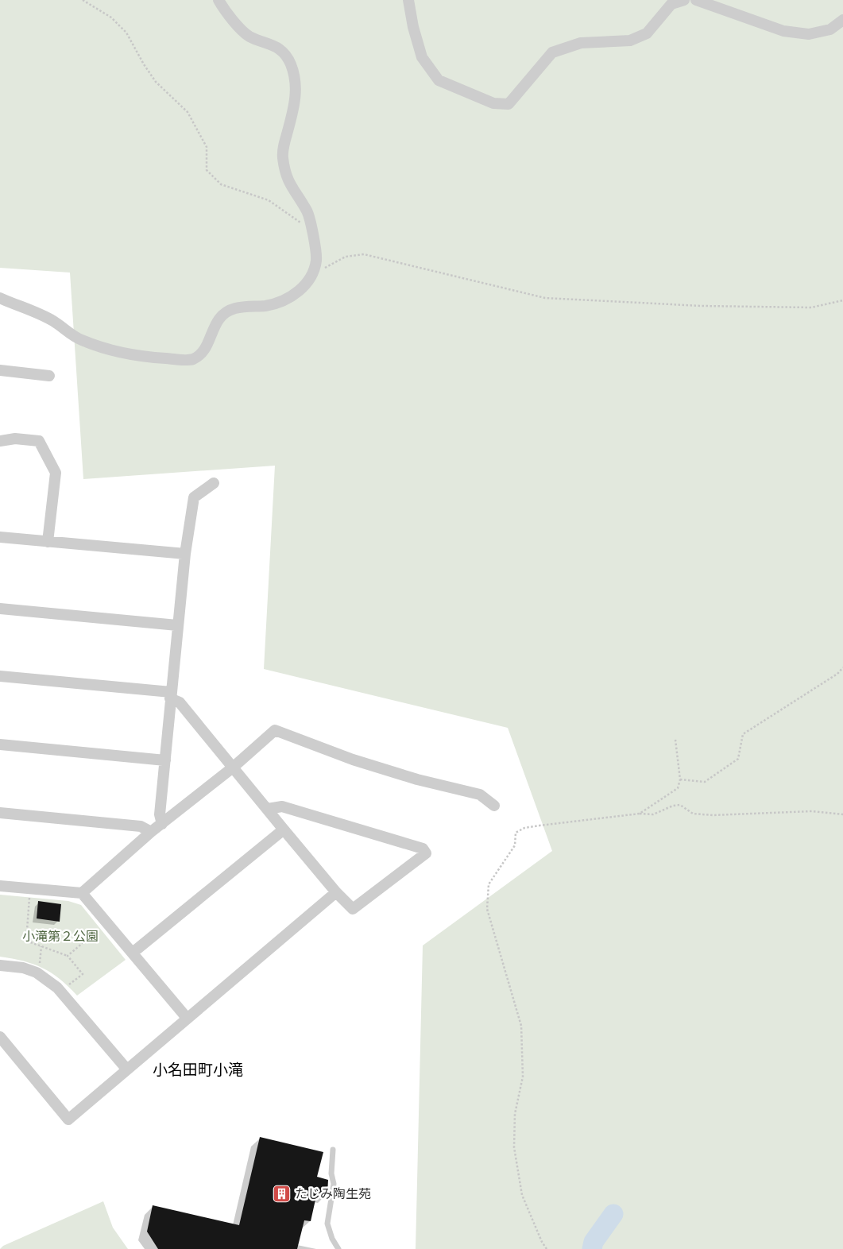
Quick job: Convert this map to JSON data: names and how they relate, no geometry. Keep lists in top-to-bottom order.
{
  "districts": ["小名田町小滝"],
  "parks": ["小滝第２公園"],
  "places": {
    "building": ["たじみ陶生苑"]
  }
}
